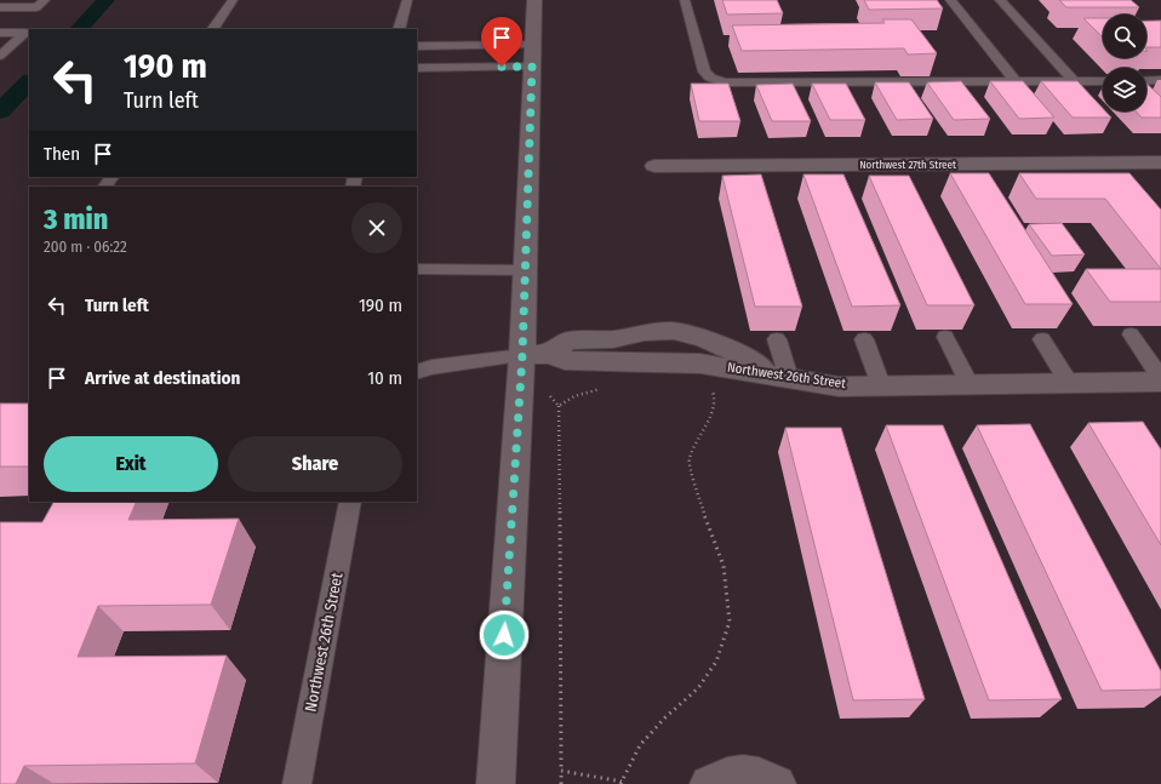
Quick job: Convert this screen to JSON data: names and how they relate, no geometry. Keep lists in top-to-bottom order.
{
  "streets": {
    "street": ["Northwest 27th Street", "Northwest 26th Street"]
  },
  "page": {
    "turn": ["190 m", "Turn left"],
    "then": "Then",
    "heading": ["3 min", "200 m · 06:22"],
    "list": [
      {
        "name": "Turn left",
        "value": "190 m"
      },
      {
        "name": "Arrive at destination",
        "value": "10 m"
      }
    ],
    "buttons": ["Exit", "Share"]
  }
}
